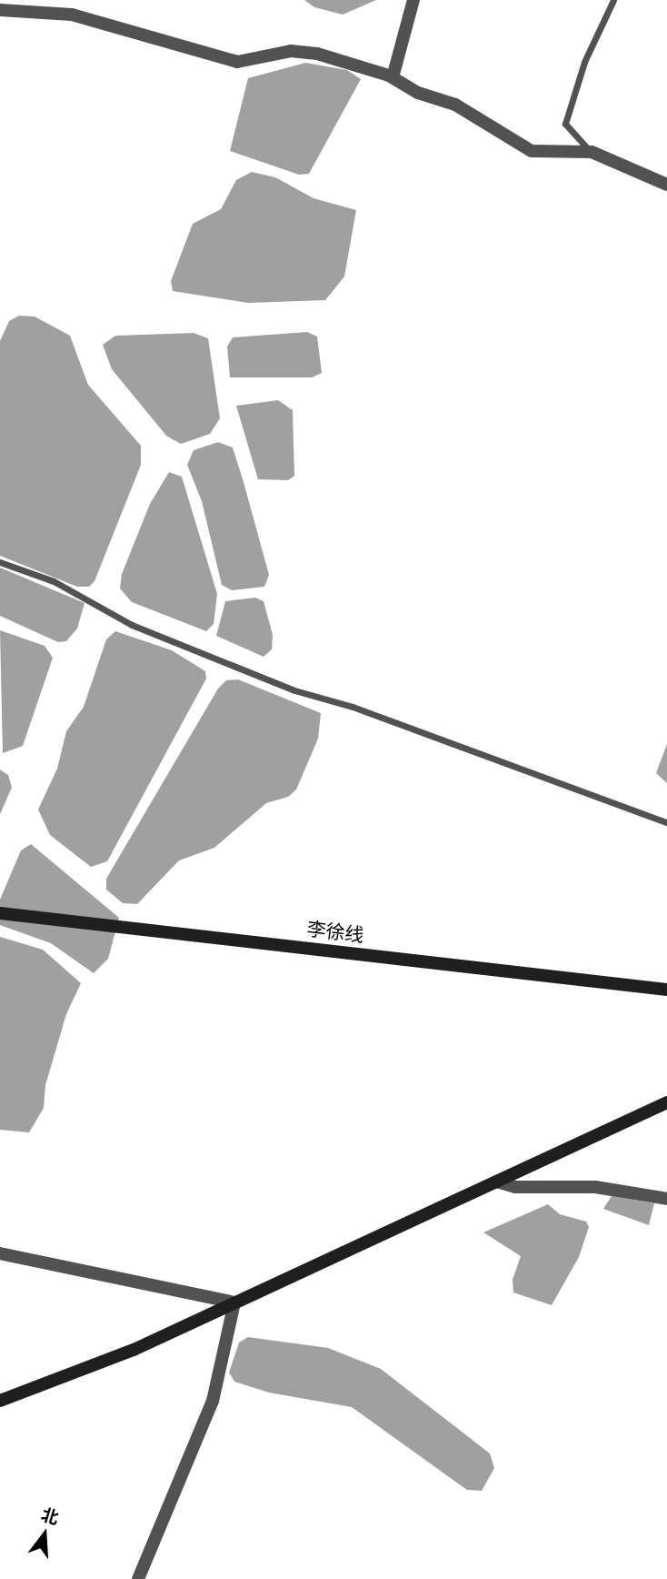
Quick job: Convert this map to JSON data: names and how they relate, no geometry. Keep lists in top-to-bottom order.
{
  "streets": {
    "street": ["李徐线"]
  },
  "north": "top"
}
